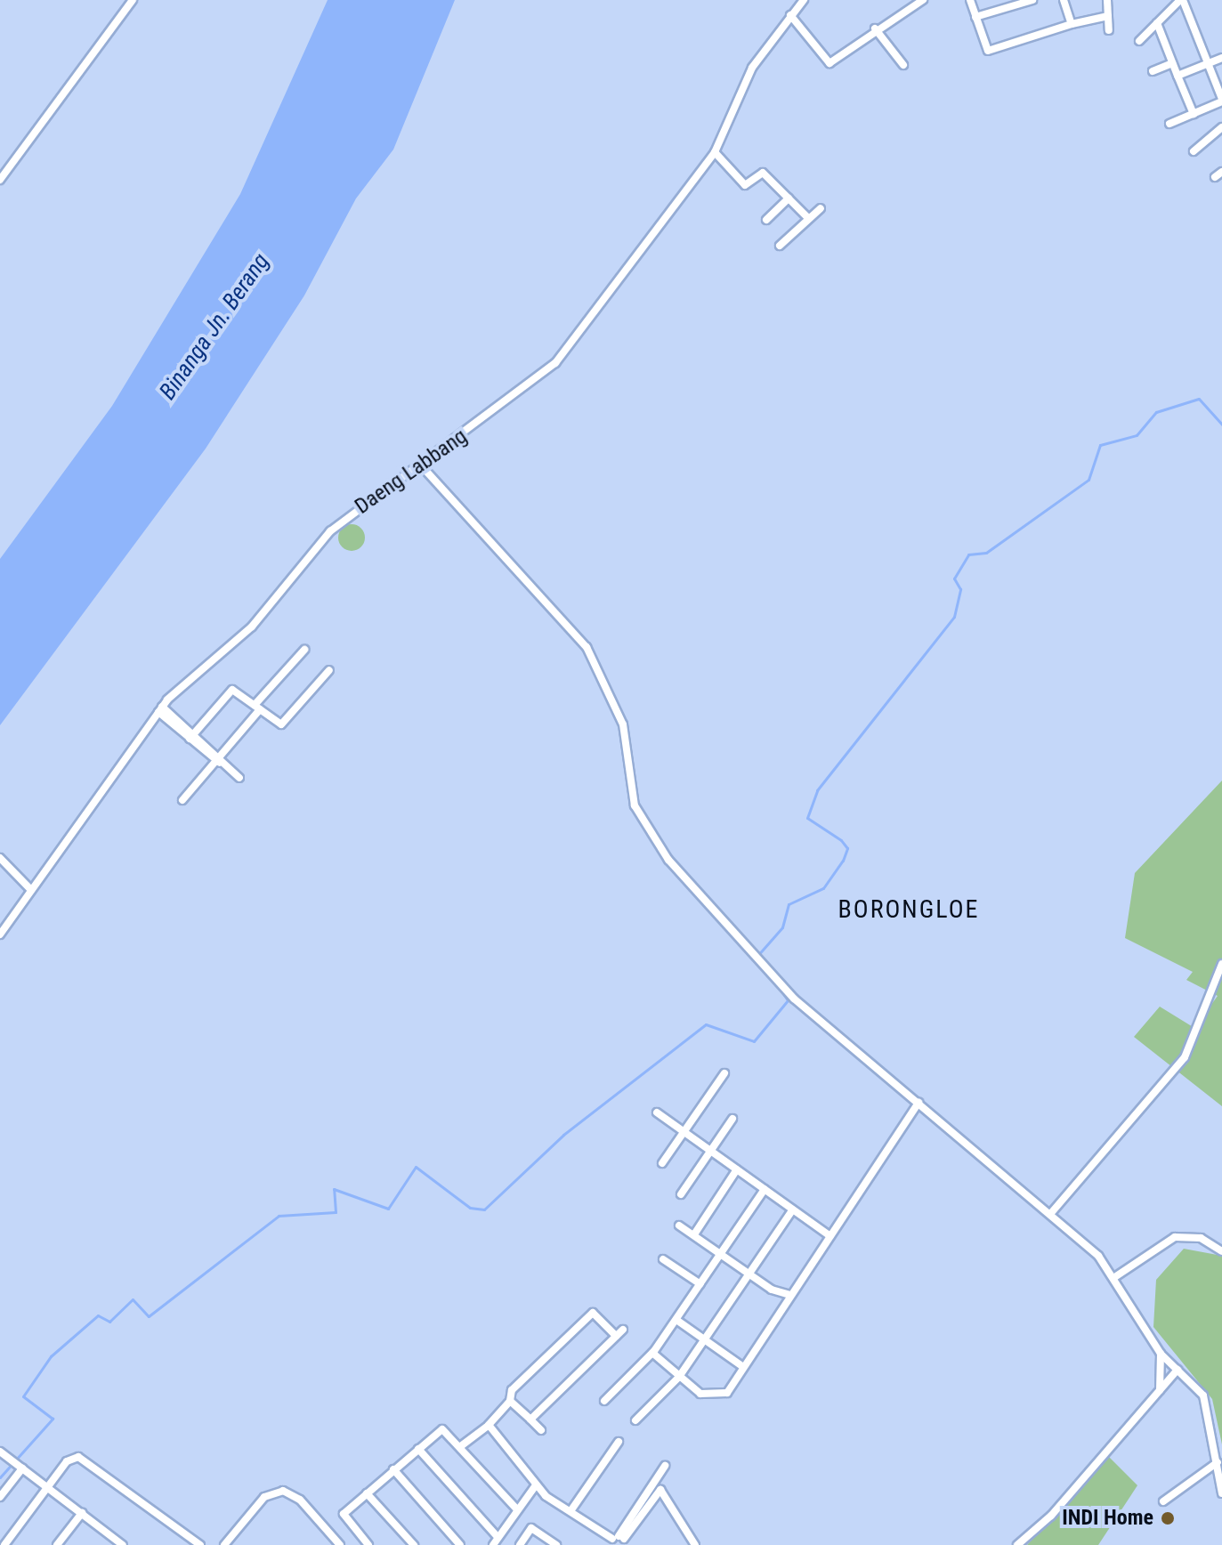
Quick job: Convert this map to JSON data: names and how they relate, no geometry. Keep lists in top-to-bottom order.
{
  "streets": {
    "street": ["Daeng Labbang"]
  },
  "districts": ["BORONGLOE"],
  "water": ["Binanga Jn. Berang"],
  "places": ["INDI Home"]
}
